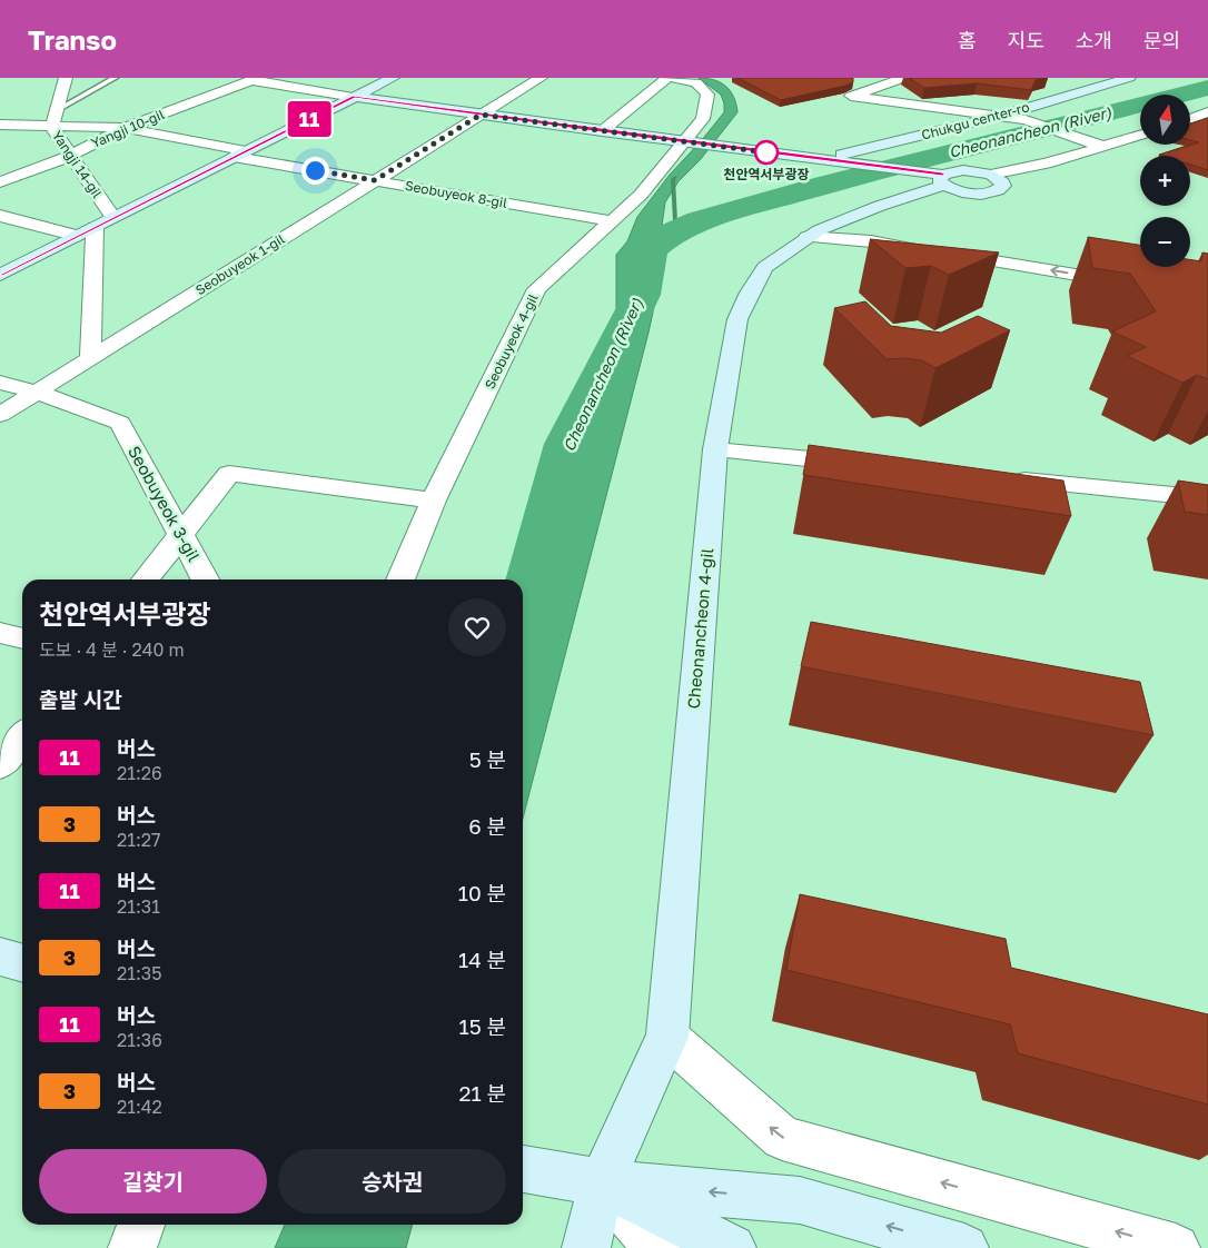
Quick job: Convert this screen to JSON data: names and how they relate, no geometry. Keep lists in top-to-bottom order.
{
  "streets": {
    "street": [
      "Chukgu center-ro",
      "Yangji 10-gil",
      "Yangji 14-gil",
      "Seobuyeok 8-gil",
      "Seobuyeok 1-gil",
      "Seobuyeok 4-gil",
      "Seobuyeok 3-gil",
      "Cheonancheon 4-gil"
    ]
  },
  "crossings": [
    ["Yangji 10-gil", "Yangji 14-gil"],
    ["Yangji 10-gil", "Seobuyeok 8-gil"],
    ["Seobuyeok 8-gil", "Seobuyeok 1-gil"],
    ["Seobuyeok 8-gil", "Seobuyeok 4-gil"],
    ["Seobuyeok 1-gil", "Seobuyeok 3-gil"]
  ],
  "water": ["Cheonancheon (River)"],
  "places": ["천안역서부광장"],
  "lines": ["bus line 11"],
  "north": "top",
  "page": {
    "header": "Transo",
    "nav": [
      "홈",
      "지도",
      "소개",
      "문의"
    ],
    "on_map": "11",
    "map_buttons": ["+", "−"],
    "heading": [
      ["천안역서부광장", "도보 · 4 분 · 240 m"],
      "출발 시간"
    ],
    "list": [
      {
        "mark": "11",
        "name": "버스",
        "note": "21:26",
        "value": "5 분"
      },
      {
        "mark": "3",
        "name": "버스",
        "note": "21:27",
        "value": "6 분"
      },
      {
        "mark": "11",
        "name": "버스",
        "note": "21:31",
        "value": "10 분"
      },
      {
        "mark": "3",
        "name": "버스",
        "note": "21:35",
        "value": "14 분"
      },
      {
        "mark": "11",
        "name": "버스",
        "note": "21:36",
        "value": "15 분"
      },
      {
        "mark": "3",
        "name": "버스",
        "note": "21:42",
        "value": "21 분"
      }
    ],
    "buttons": ["길찾기", "승차권"]
  }
}
